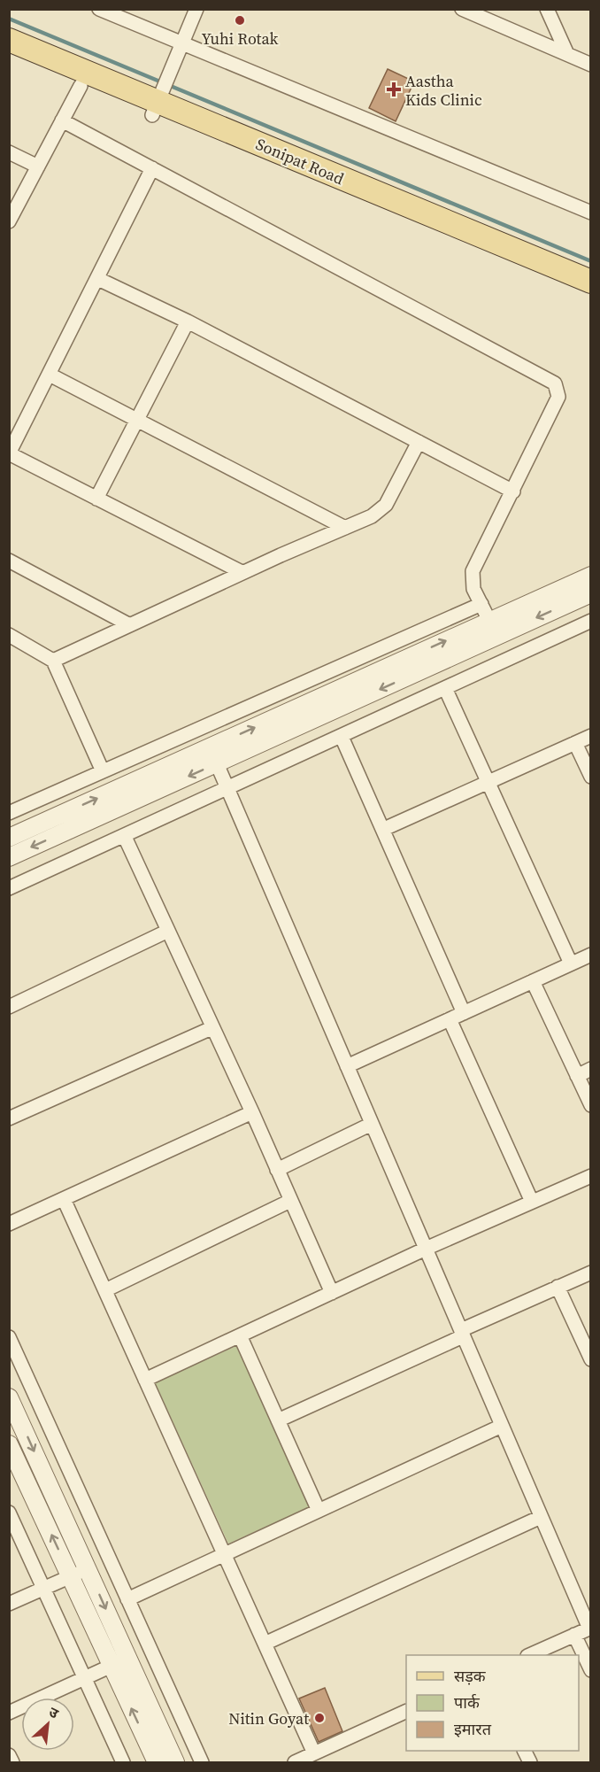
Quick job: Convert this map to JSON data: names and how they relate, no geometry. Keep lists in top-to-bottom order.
{
  "streets": {
    "main road": ["Sonipat Road"]
  },
  "places": {
    "other": ["Yuhi Rotak", "Nitin Goyat"],
    "health": ["Aastha Kids Clinic"]
  },
  "legend": ["सड़क", "पार्क", "इमारत"],
  "north": "top right"
}
